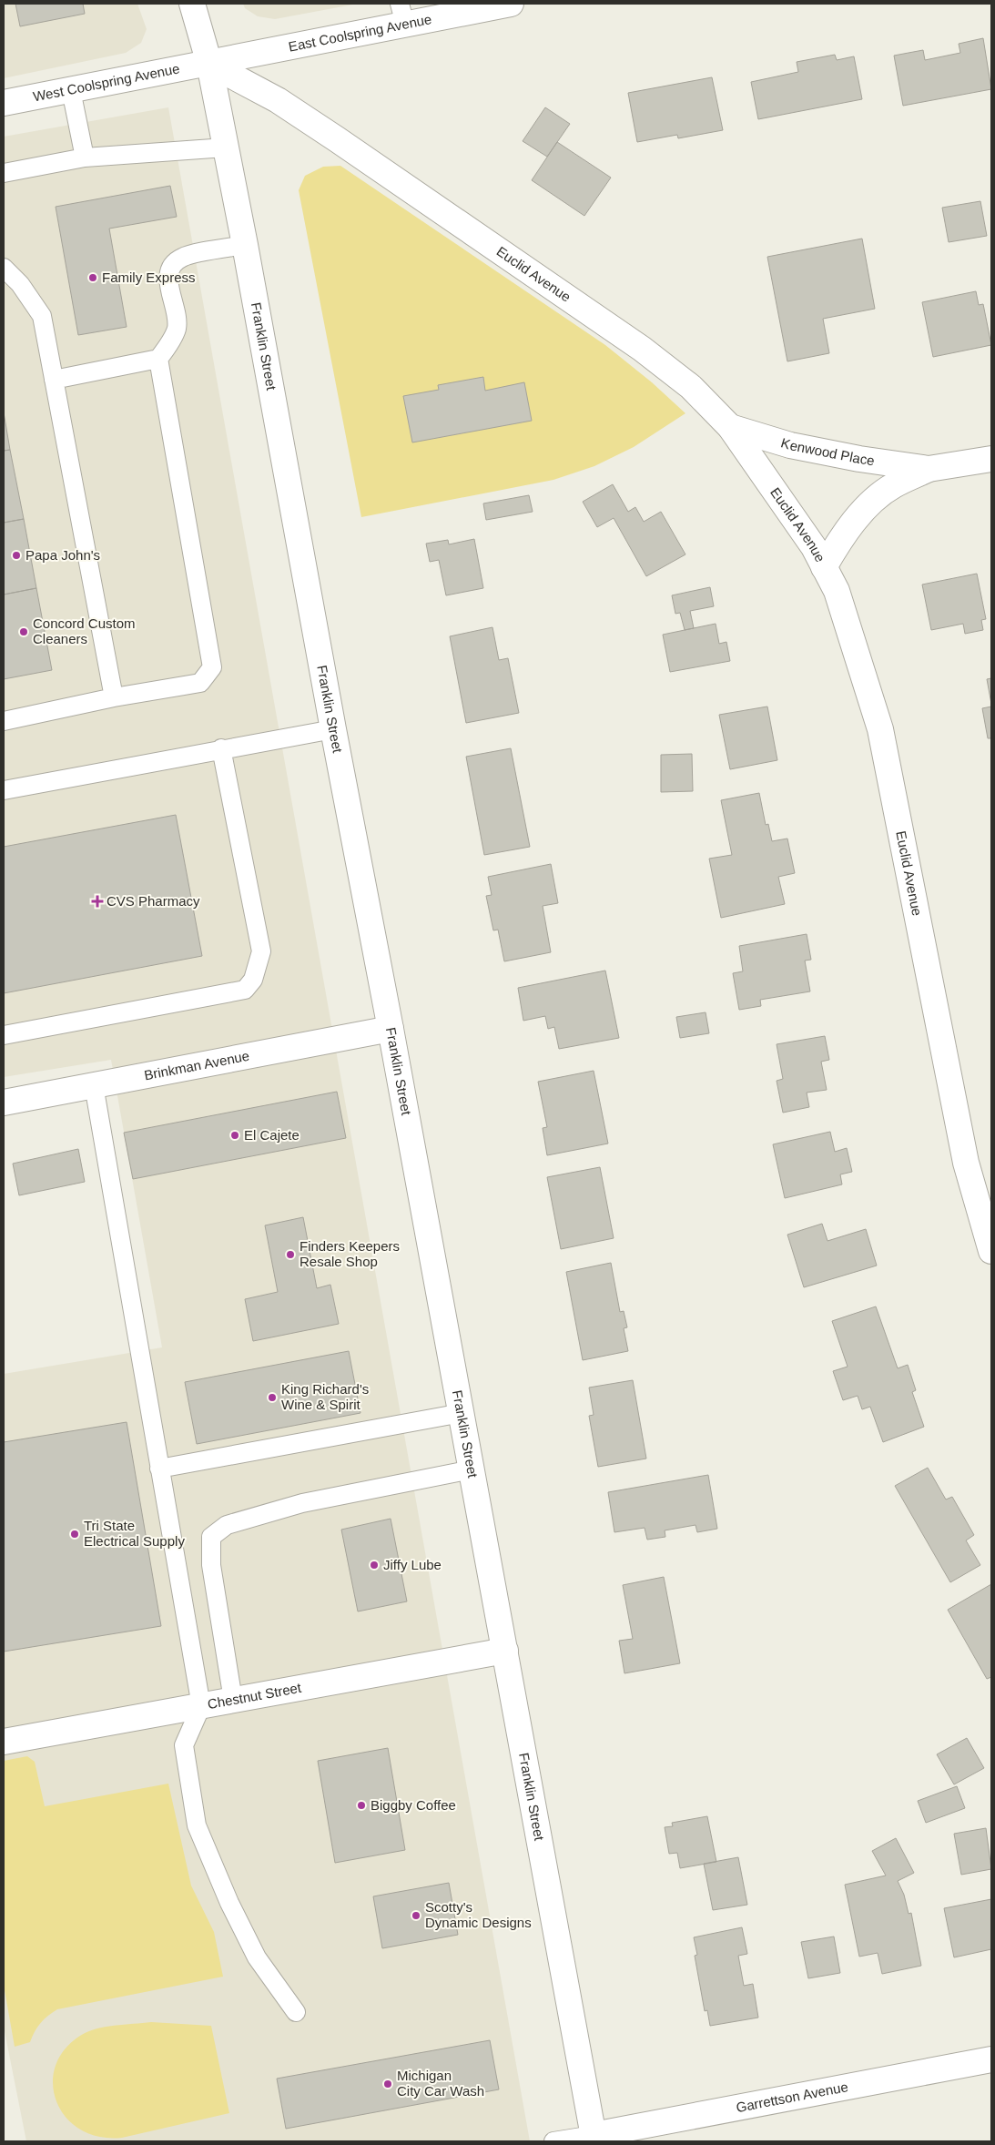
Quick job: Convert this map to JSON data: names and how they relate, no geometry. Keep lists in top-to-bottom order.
{
  "streets": {
    "street": [
      "East Coolspring Avenue",
      "West Coolspring Avenue",
      "Euclid Avenue",
      "Franklin Street",
      "Kenwood Place",
      "Brinkman Avenue",
      "Chestnut Street",
      "Garrettson Avenue"
    ]
  },
  "crossings": [
    ["East Coolspring Avenue", "West Coolspring Avenue"],
    ["East Coolspring Avenue", "Euclid Avenue"],
    ["East Coolspring Avenue", "Franklin Street"],
    ["West Coolspring Avenue", "Euclid Avenue"],
    ["West Coolspring Avenue", "Franklin Street"],
    ["Euclid Avenue", "Franklin Street"],
    ["Euclid Avenue", "Kenwood Place"],
    ["Franklin Street", "Brinkman Avenue"],
    ["Franklin Street", "Chestnut Street"],
    ["Franklin Street", "Garrettson Avenue"]
  ],
  "places": {
    "other": [
      "Family Express",
      "Papa John's",
      "Concord Custom Cleaners",
      "El Cajete",
      "Finders Keepers Resale Shop",
      "King Richard's Wine & Spirit",
      "Tri State Electrical Supply",
      "Jiffy Lube",
      "Biggby Coffee",
      "Scotty's Dynamic Designs",
      "Michigan City Car Wash"
    ],
    "health": ["CVS Pharmacy"]
  }
}
